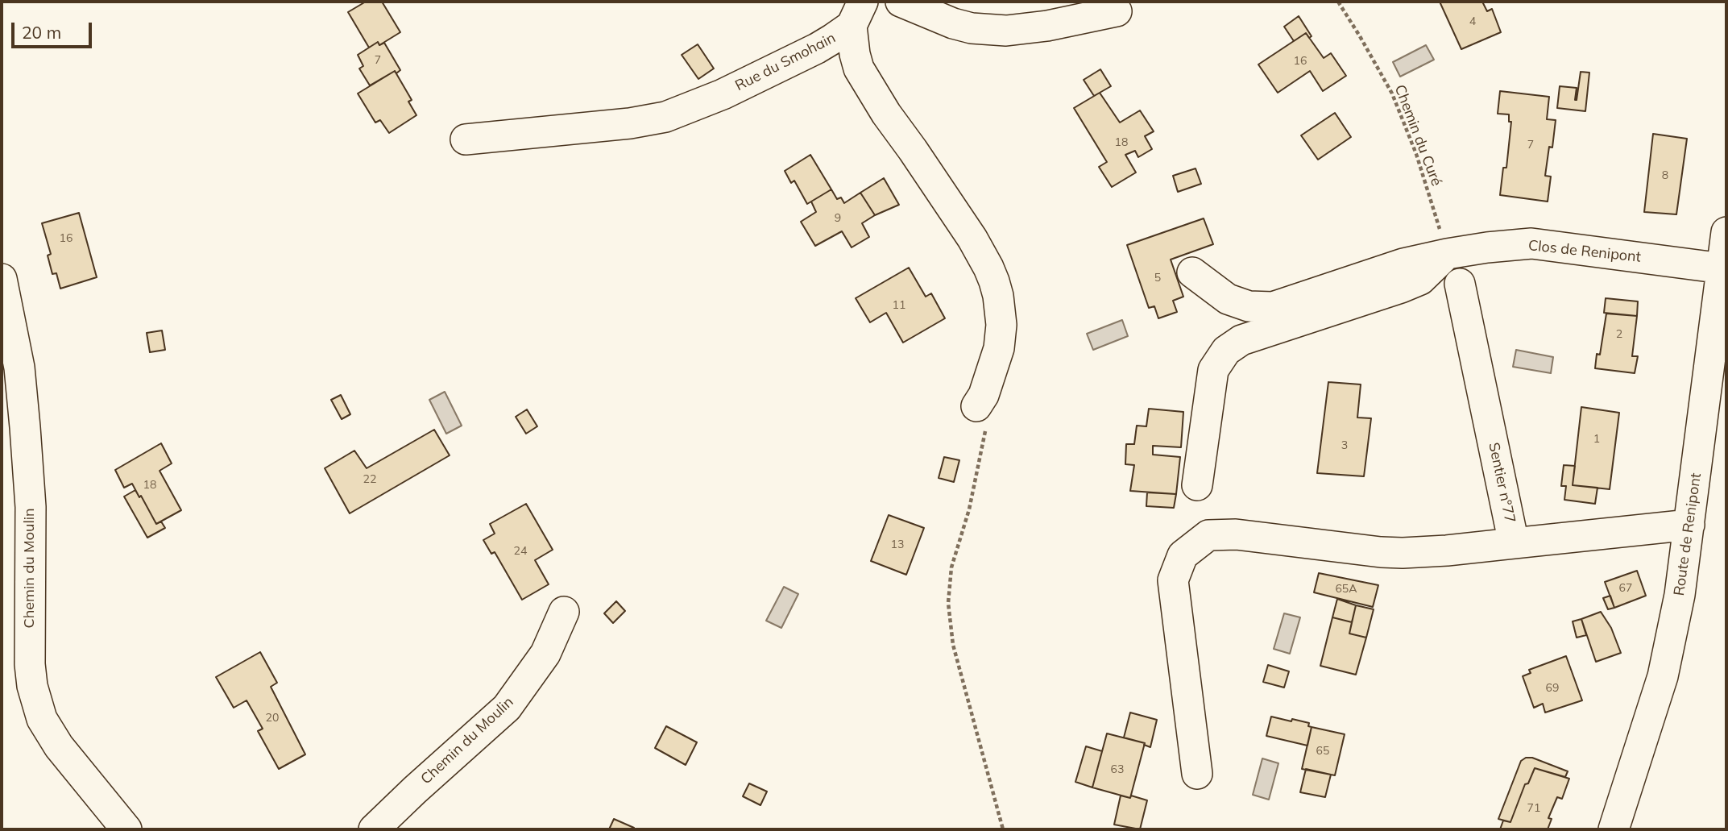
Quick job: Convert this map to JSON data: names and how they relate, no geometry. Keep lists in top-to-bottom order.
{
  "streets": {
    "street": [
      "Rue du Smohain",
      "Clos de Renipont",
      "Sentier n°77",
      "Route de Renipont",
      "Chemin du Moulin"
    ],
    "path": ["Chemin du Curé"]
  },
  "crossings": [
    ["Chemin du Curé", "Clos de Renipont"],
    ["Clos de Renipont", "Route de Renipont"],
    ["Sentier n°77", "Route de Renipont"]
  ],
  "house_numbers": [
    "4",
    "7",
    "16",
    "18",
    "7",
    "8",
    "9",
    "16",
    "5",
    "11",
    "2",
    "1",
    "3",
    "22",
    "18",
    "13",
    "24",
    "67",
    "65A",
    "69",
    "20",
    "65",
    "63",
    "71"
  ],
  "scale_bar": "20 m"
}
